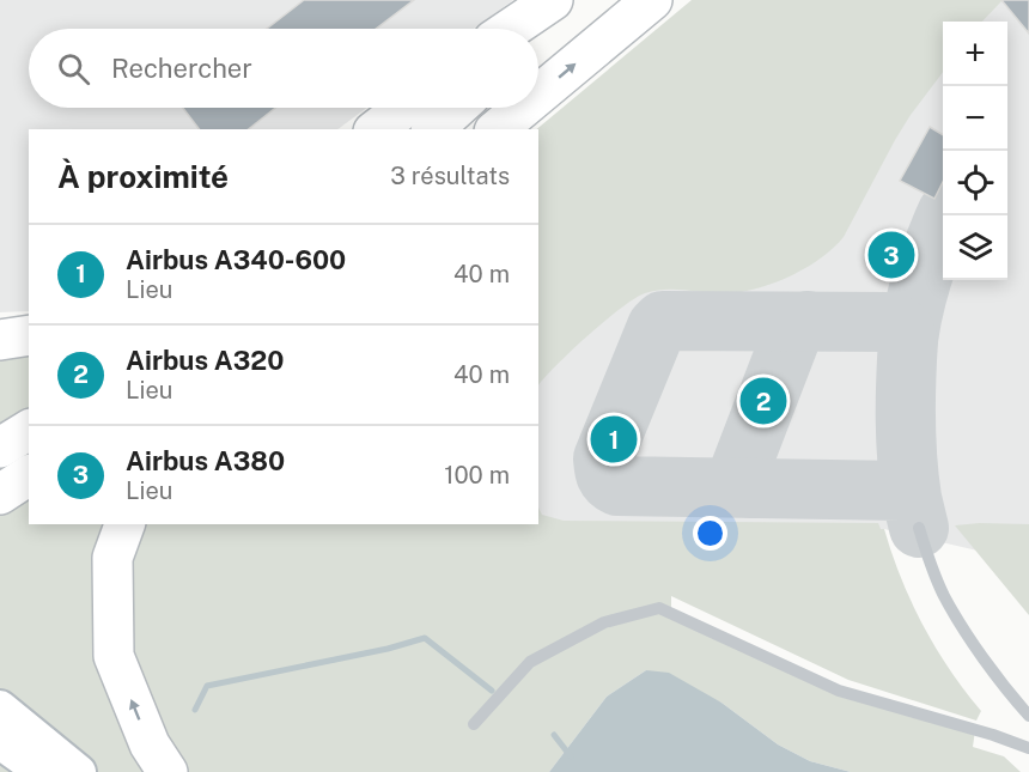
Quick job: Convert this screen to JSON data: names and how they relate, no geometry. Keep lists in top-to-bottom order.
{
  "page": {
    "map_buttons": ["+", "−"],
    "search": "Rechercher",
    "heading": ["À proximité", "3 résultats"],
    "list": [
      {
        "mark": "1",
        "name": "Airbus A340-600",
        "note": "Lieu",
        "value": "40 m"
      },
      {
        "mark": "2",
        "name": "Airbus A320",
        "note": "Lieu",
        "value": "40 m"
      },
      {
        "mark": "3",
        "name": "Airbus A380",
        "note": "Lieu",
        "value": "100 m"
      }
    ],
    "pins": ["3", "2", "1"]
  }
}
